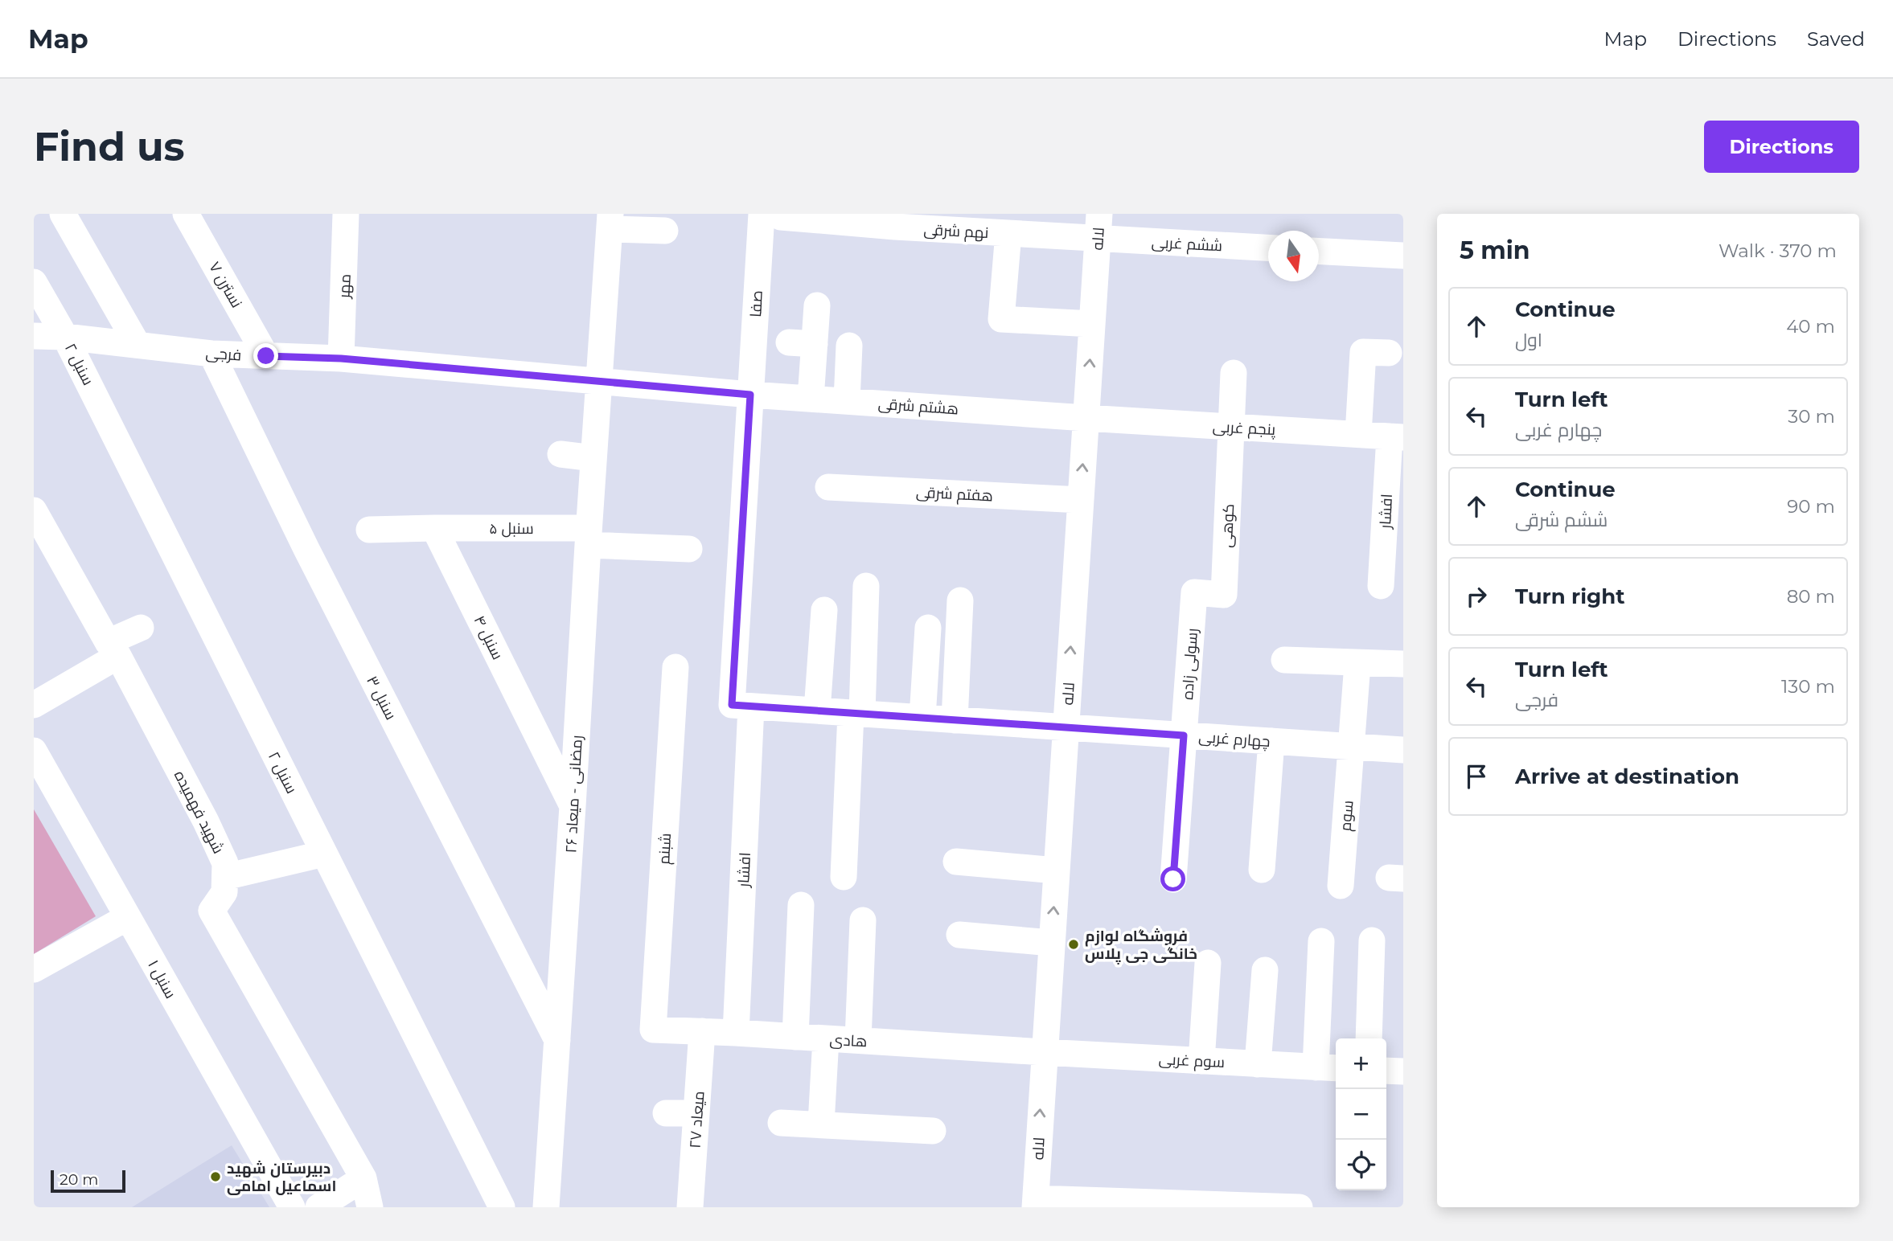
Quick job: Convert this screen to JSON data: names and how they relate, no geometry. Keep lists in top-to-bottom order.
{
  "streets": {
    "street": [
      "نهم شرقی",
      "لاله",
      "ششم غربی",
      "نسترن ۷",
      "مهر",
      "صفا",
      "فرجی",
      "سنبل ۲",
      "هشتم شرقی",
      "پنجم غربی",
      "هفتم شرقی",
      "افشار",
      "کوهی",
      "سنبل ۵",
      "سنبل ۴",
      "رسولی زاده",
      "سنبل ۳",
      "چهارم غربی",
      "رمضانی - میعاد ۲۶",
      "شهید فهمیده",
      "سوم",
      "شبنم",
      "سنبل ۱",
      "هادی",
      "سوم غربی",
      "میعاد ۲۷"
    ]
  },
  "crossings": [
    ["نهم شرقی", "لاله"],
    ["نهم شرقی", "ششم غربی"],
    ["نهم شرقی", "صفا"],
    ["لاله", "ششم غربی"],
    ["لاله", "هشتم شرقی"],
    ["لاله", "پنجم غربی"],
    ["لاله", "هفتم شرقی"],
    ["لاله", "چهارم غربی"],
    ["لاله", "هادی"],
    ["لاله", "سوم غربی"],
    ["نسترن ۷", "فرجی"],
    ["مهر", "فرجی"],
    ["صفا", "فرجی"],
    ["صفا", "هشتم شرقی"],
    ["صفا", "افشار"],
    ["صفا", "چهارم غربی"],
    ["فرجی", "سنبل ۲"],
    ["فرجی", "هشتم شرقی"],
    ["فرجی", "سنبل ۳"],
    ["فرجی", "رمضانی - میعاد ۲۶"],
    ["هشتم شرقی", "پنجم غربی"],
    ["پنجم غربی", "افشار"],
    ["پنجم غربی", "کوهی"],
    ["افشار", "چهارم غربی"],
    ["افشار", "هادی"],
    ["کوهی", "رسولی زاده"],
    ["سنبل ۵", "سنبل ۴"],
    ["سنبل ۵", "رمضانی - میعاد ۲۶"],
    ["سنبل ۴", "رمضانی - میعاد ۲۶"],
    ["رسولی زاده", "چهارم غربی"],
    ["سنبل ۳", "رمضانی - میعاد ۲۶"],
    ["چهارم غربی", "سوم"],
    ["شبنم", "هادی"],
    ["هادی", "سوم غربی"],
    ["هادی", "میعاد ۲۷"]
  ],
  "places": ["فروشگاه لوازم خانگی جی پلاس", "دبیرستان شهید اسماعیل امامی"],
  "scale_bar": "20 m",
  "north": "bottom",
  "page": {
    "header": "Map",
    "nav": ["Map", "Directions", "Saved"],
    "buttons": "Directions",
    "title": "Find us",
    "heading": ["5 min", "Walk · 370 m"],
    "list": [
      ["Continue", "اول", "40 m"],
      ["Turn left", "چهارم غربی", "30 m"],
      ["Continue", "ششم شرقی", "90 m"],
      ["Turn right", "80 m"],
      ["Turn left", "فرجی", "130 m"],
      "Arrive at destination"
    ],
    "map_buttons": ["+", "−"],
    "scale": "20 m"
  }
}
